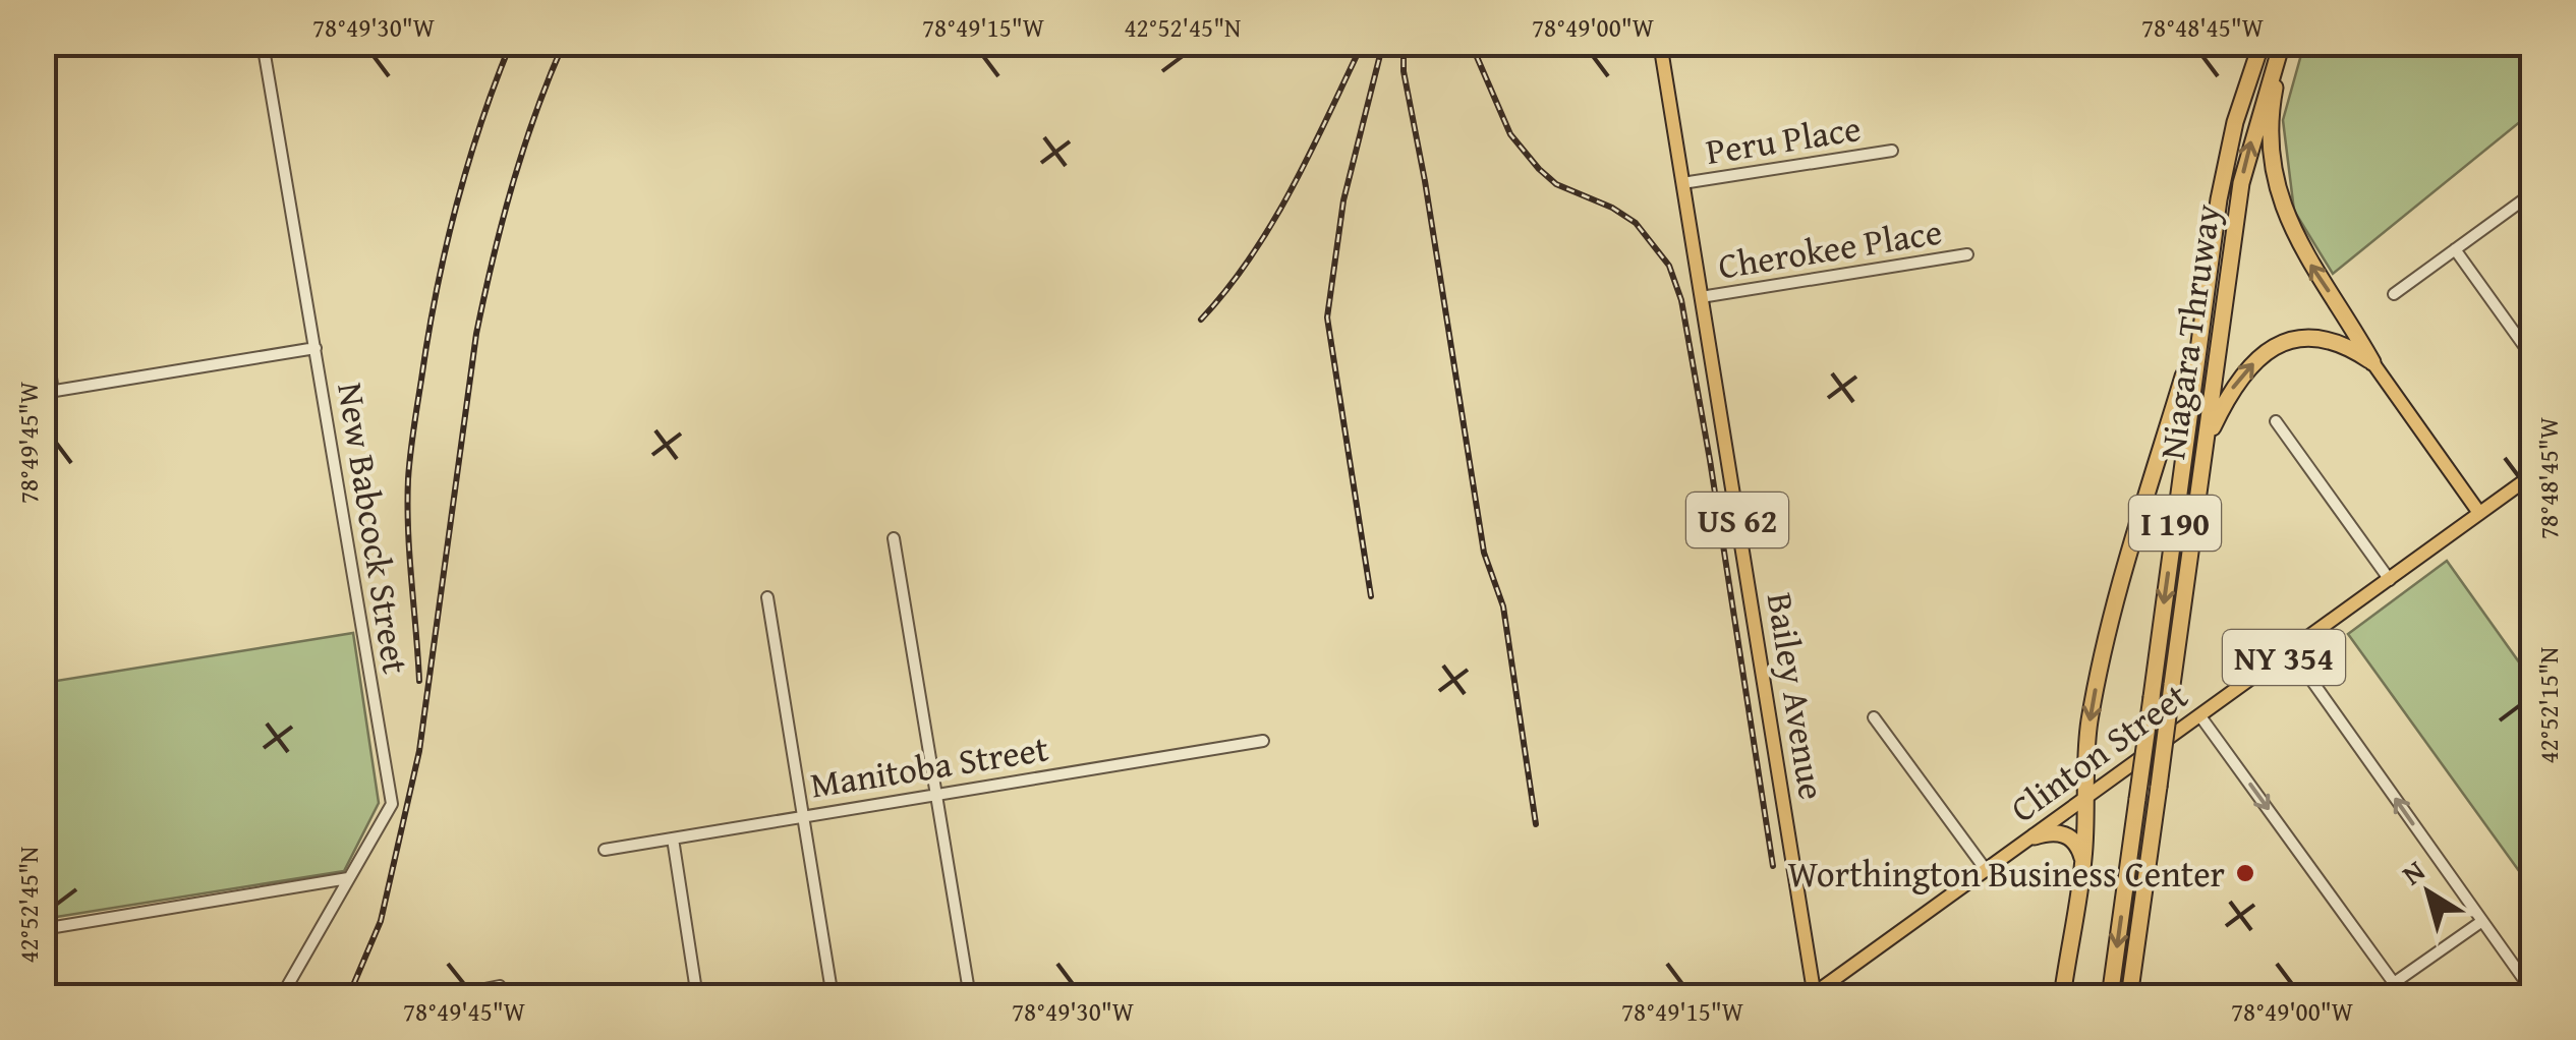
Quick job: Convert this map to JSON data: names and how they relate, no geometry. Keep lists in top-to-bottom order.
{
  "streets": {
    "highway": ["Niagara Thruway", "I 190"],
    "main road": [
      "US 62",
      "NY 354",
      "Bailey Avenue",
      "Clinton Street"
    ],
    "street": [
      "Peru Place",
      "Cherokee Place",
      "New Babcock Street",
      "Manitoba Street"
    ]
  },
  "crossings": [
    ["Peru Place", "Bailey Avenue"],
    ["Cherokee Place", "Bailey Avenue"],
    ["Bailey Avenue", "Clinton Street"]
  ],
  "places": ["Worthington Business Center"],
  "north": "top left",
  "coordinates": [
    "78°49'30\"W",
    "78°49'15\"W",
    "42°52'45\"N",
    "78°49'00\"W",
    "78°48'45\"W",
    "78°49'45\"W",
    "42°52'15\"N"
  ]
}
